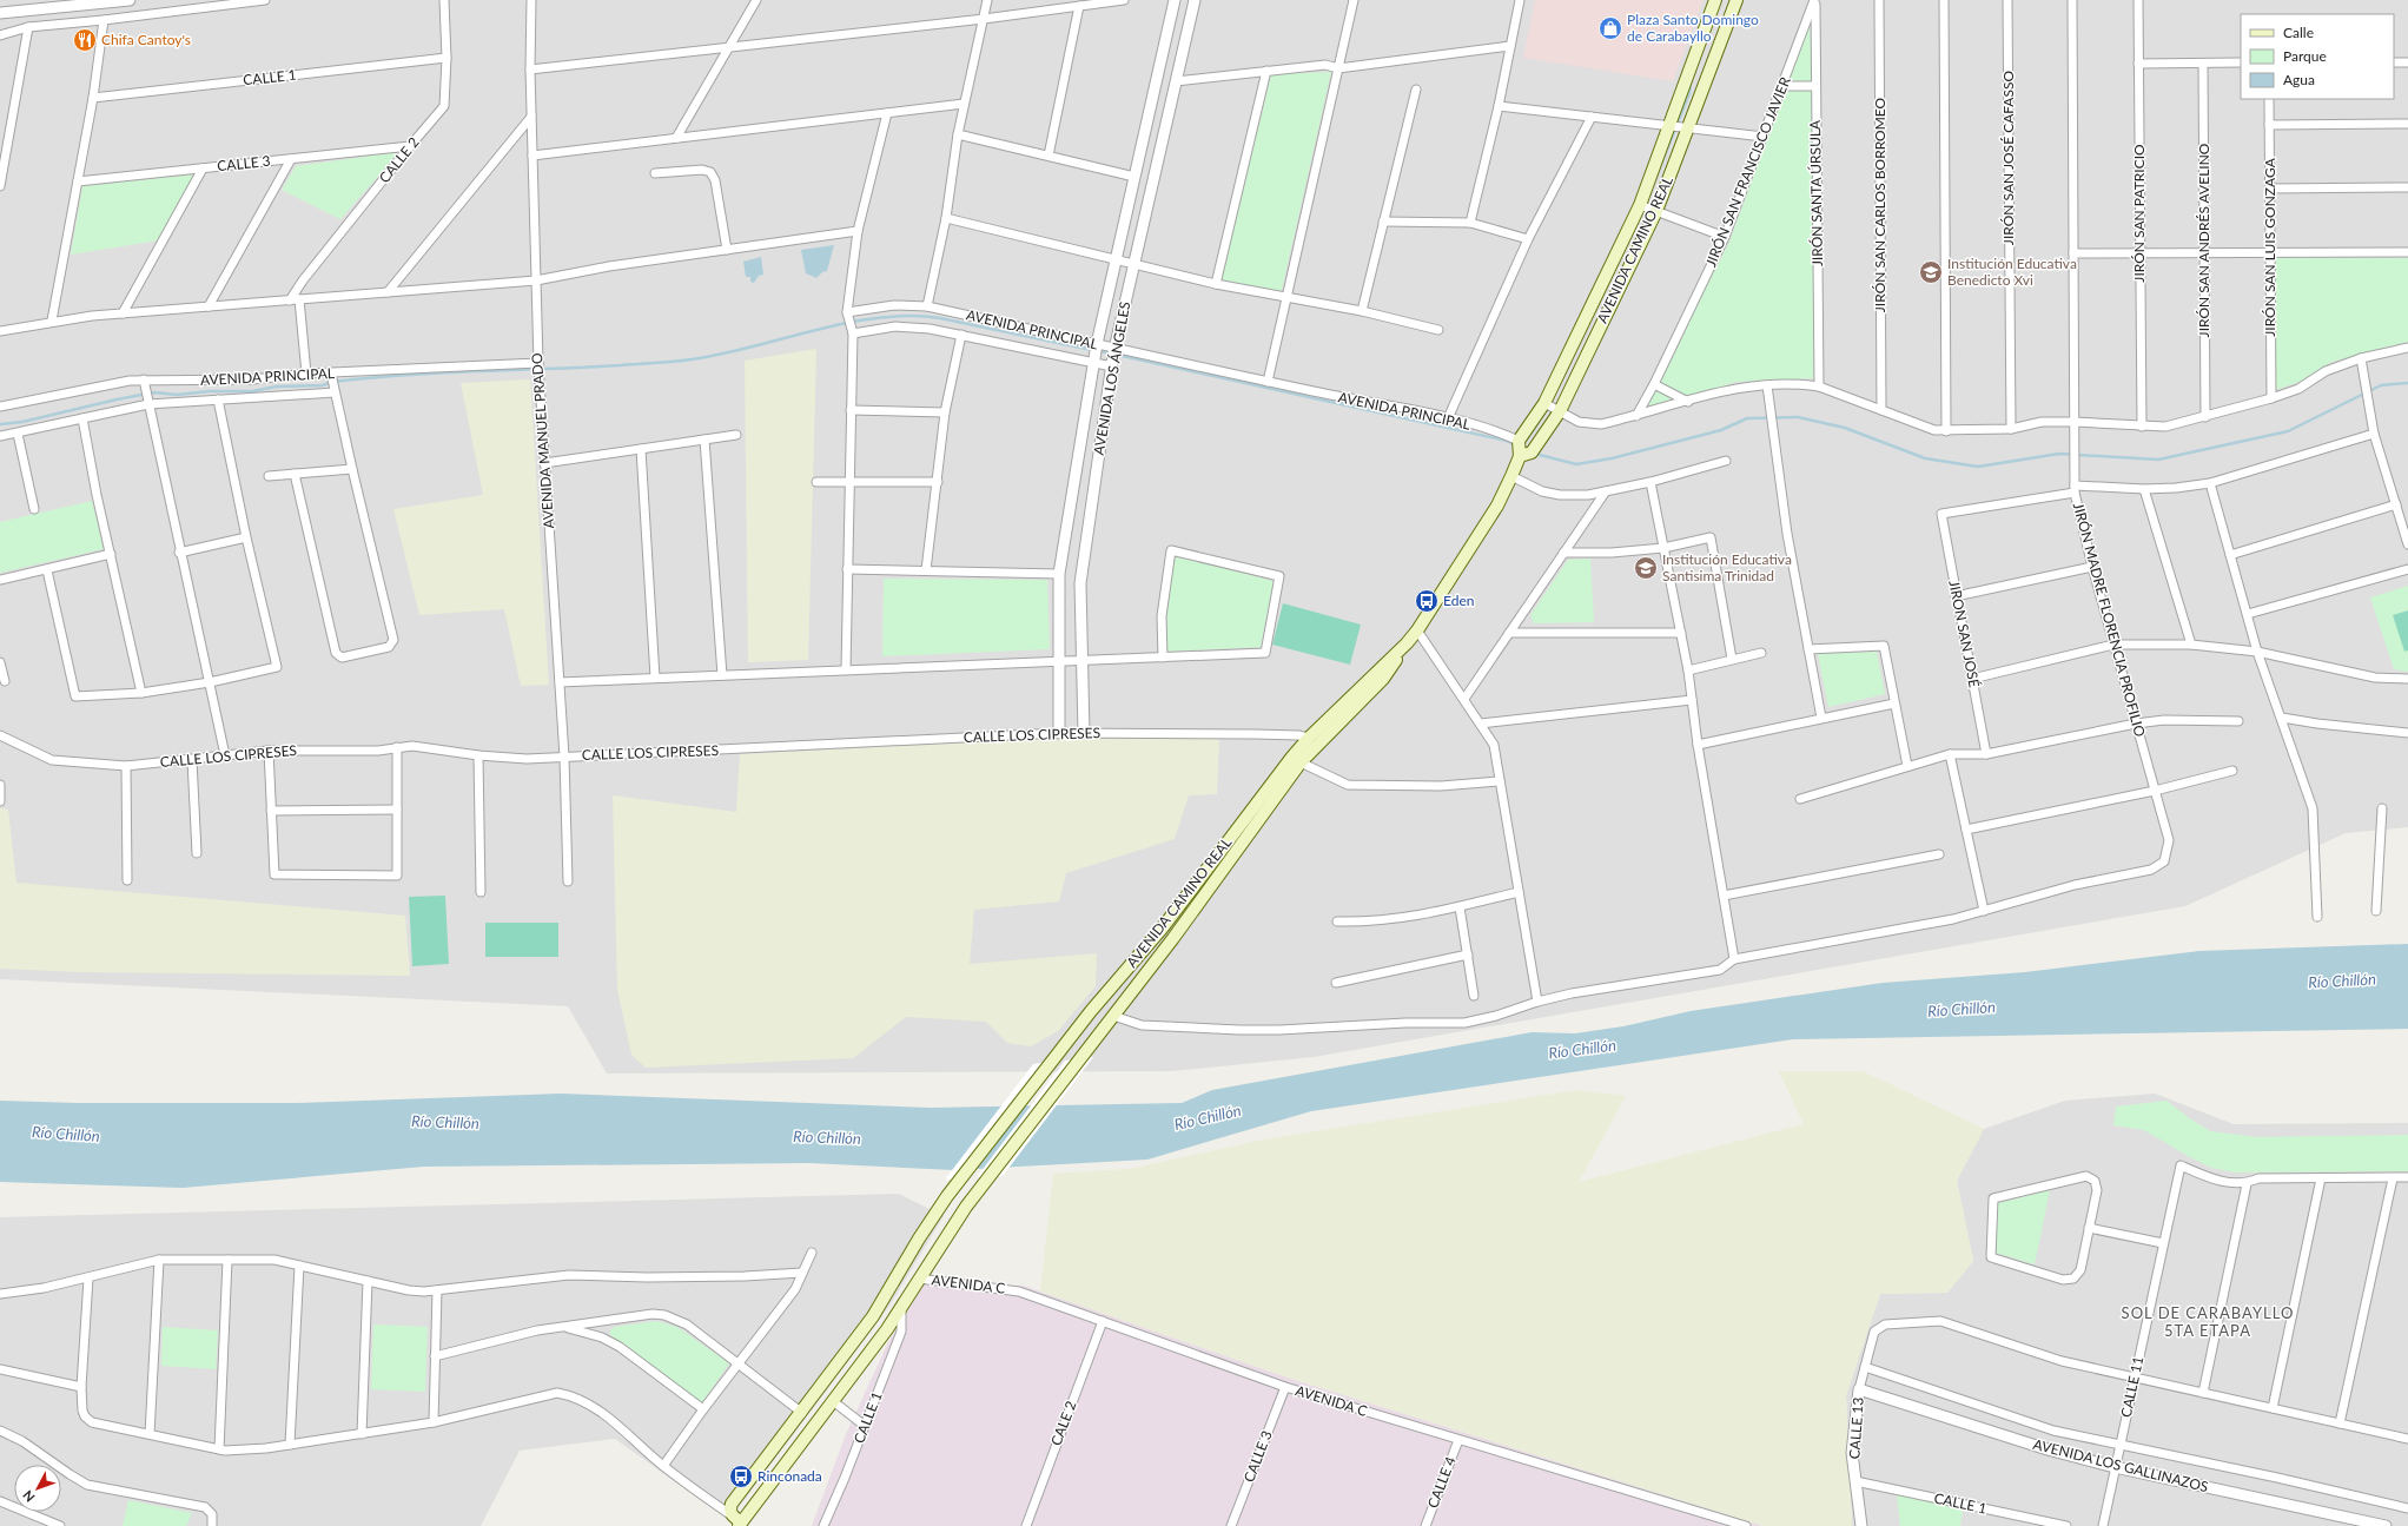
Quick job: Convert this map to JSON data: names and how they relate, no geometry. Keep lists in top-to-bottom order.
{
  "streets": {
    "main road": ["AVENIDA CAMINO REAL"],
    "street": [
      "CALLE 1",
      "JIRÓN SAN JOSÉ CAFASSO",
      "CALLE 2",
      "CALLE 3",
      "JIRÓN SAN FRANCISCO JAVIER",
      "JIRÓN SANTA ÚRSULA",
      "JIRÓN SAN CARLOS BORROMEO",
      "JIRÓN SAN PATRICIO",
      "JIRÓN SAN ANDRÉS AVELINO",
      "JIRÓN SAN LUIS GONZAGA",
      "AVENIDA PRINCIPAL",
      "AVENIDA LOS ÁNGELES",
      "AVENIDA MANUEL PRADO",
      "JIRÓN MADRE FLORENCIA PROFILIO",
      "JIRON SAN JOSÉ",
      "CALLE LOS CIPRESES",
      "AVENIDA C",
      "CALLE 11",
      "CALE 2",
      "CALLE 13",
      "AVENIDA LOS GALLINAZOS",
      "CALLE 4"
    ]
  },
  "crossings": [
    ["CALLE 1", "CALLE 2"],
    ["CALLE 1", "AVENIDA CAMINO REAL"],
    ["CALLE 1", "CALLE 13"],
    ["CALLE 2", "CALLE 3"],
    ["CALLE 3", "AVENIDA C"],
    ["JIRÓN SAN FRANCISCO JAVIER", "JIRÓN SANTA ÚRSULA"],
    ["AVENIDA CAMINO REAL", "AVENIDA PRINCIPAL"],
    ["AVENIDA CAMINO REAL", "CALLE LOS CIPRESES"],
    ["AVENIDA CAMINO REAL", "AVENIDA C"],
    ["AVENIDA PRINCIPAL", "AVENIDA LOS ÁNGELES"],
    ["AVENIDA PRINCIPAL", "AVENIDA MANUEL PRADO"],
    ["AVENIDA LOS ÁNGELES", "CALLE LOS CIPRESES"],
    ["AVENIDA MANUEL PRADO", "CALLE LOS CIPRESES"],
    ["JIRÓN MADRE FLORENCIA PROFILIO", "JIRON SAN JOSÉ"],
    ["AVENIDA C", "CALE 2"],
    ["AVENIDA C", "CALLE 4"],
    ["CALLE 11", "CALLE 13"],
    ["CALLE 11", "AVENIDA LOS GALLINAZOS"],
    ["CALLE 13", "AVENIDA LOS GALLINAZOS"]
  ],
  "districts": ["SOL DE CARABAYLLO 5TA ETAPA"],
  "water": ["Río Chillón"],
  "places": {
    "shop": ["Plaza Santo Domingo de Carabayllo"],
    "restaurant": ["Chifa Cantoy's"],
    "school or university": ["Institución Educativa Benedicto Xvi", "Institución Educativa Santisima Trinidad"],
    "bus stop": ["Eden", "Rinconada"]
  },
  "legend": ["Calle", "Parque", "Agua"],
  "north": "bottom left"
}
